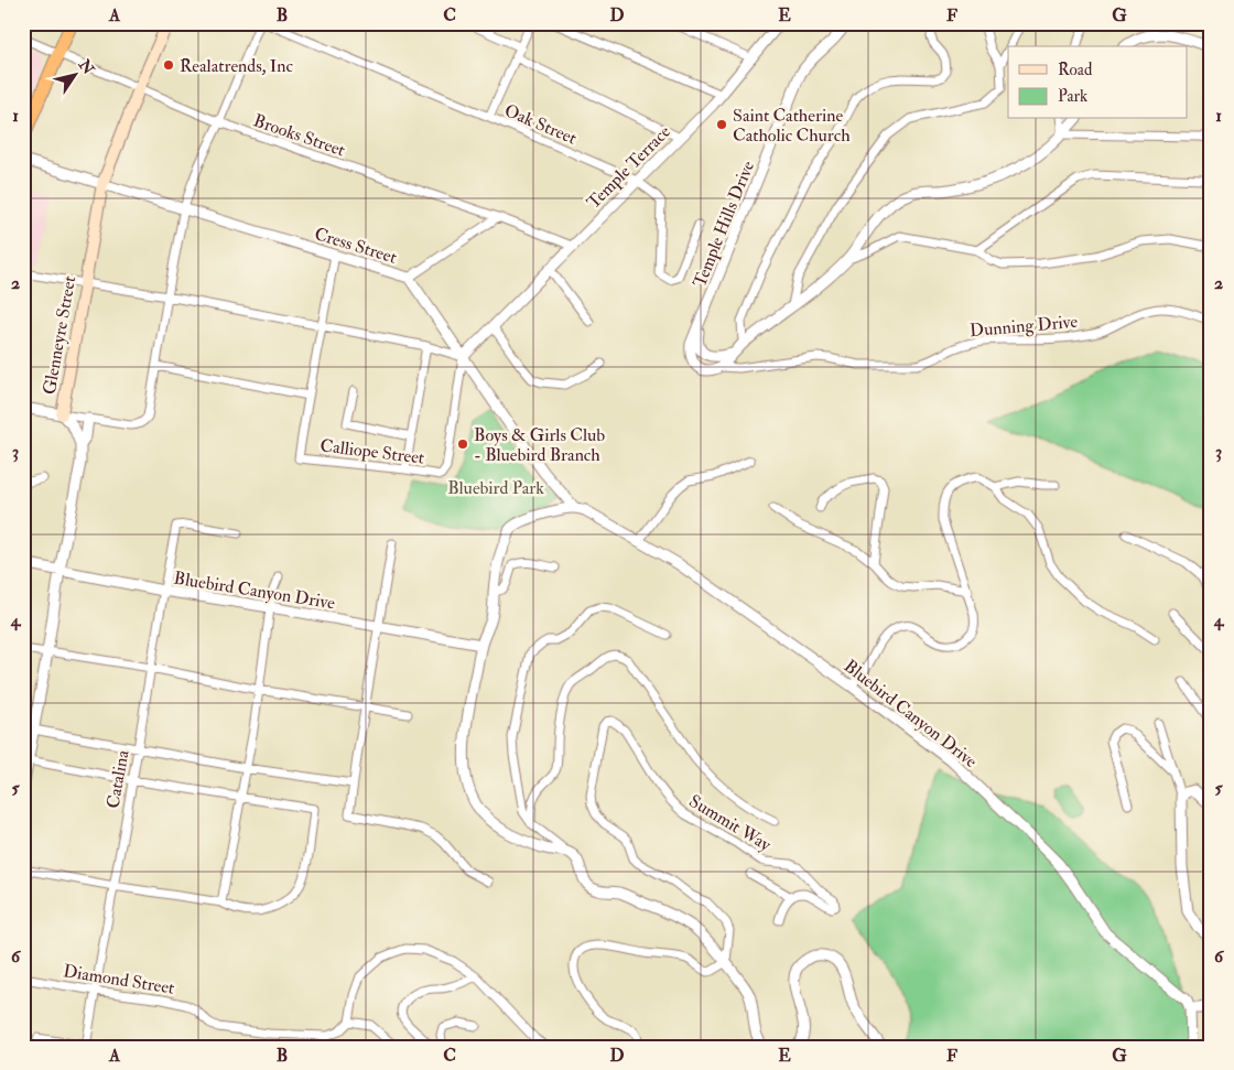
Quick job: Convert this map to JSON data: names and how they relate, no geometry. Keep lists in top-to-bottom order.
{
  "streets": {
    "main road": ["Glenneyre Street"],
    "street": [
      "Oak Street",
      "Brooks Street",
      "Temple Terrace",
      "Temple Hills Drive",
      "Cress Street",
      "Dunning Drive",
      "Calliope Street",
      "Bluebird Canyon Drive",
      "Catalina",
      "Summit Way",
      "Diamond Street"
    ]
  },
  "crossings": [
    ["Oak Street", "Temple Terrace"],
    ["Brooks Street", "Temple Terrace"],
    ["Brooks Street", "Glenneyre Street"],
    ["Temple Terrace", "Cress Street"],
    ["Temple Terrace", "Calliope Street"],
    ["Temple Hills Drive", "Dunning Drive"],
    ["Cress Street", "Glenneyre Street"],
    ["Cress Street", "Calliope Street"],
    ["Cress Street", "Bluebird Canyon Drive"],
    ["Bluebird Canyon Drive", "Catalina"],
    ["Catalina", "Diamond Street"]
  ],
  "parks": ["Bluebird Park"],
  "places": ["Realatrends, Inc", "Saint Catherine Catholic Church", "Boys & Girls Club - Bluebird Branch"],
  "legend": ["Road", "Park"],
  "north": "top right",
  "grid": {
    "columns": [
      "A",
      "B",
      "C",
      "D",
      "E",
      "F",
      "G"
    ],
    "rows": [
      "1",
      "2",
      "3",
      "4",
      "5",
      "6"
    ]
  }
}
